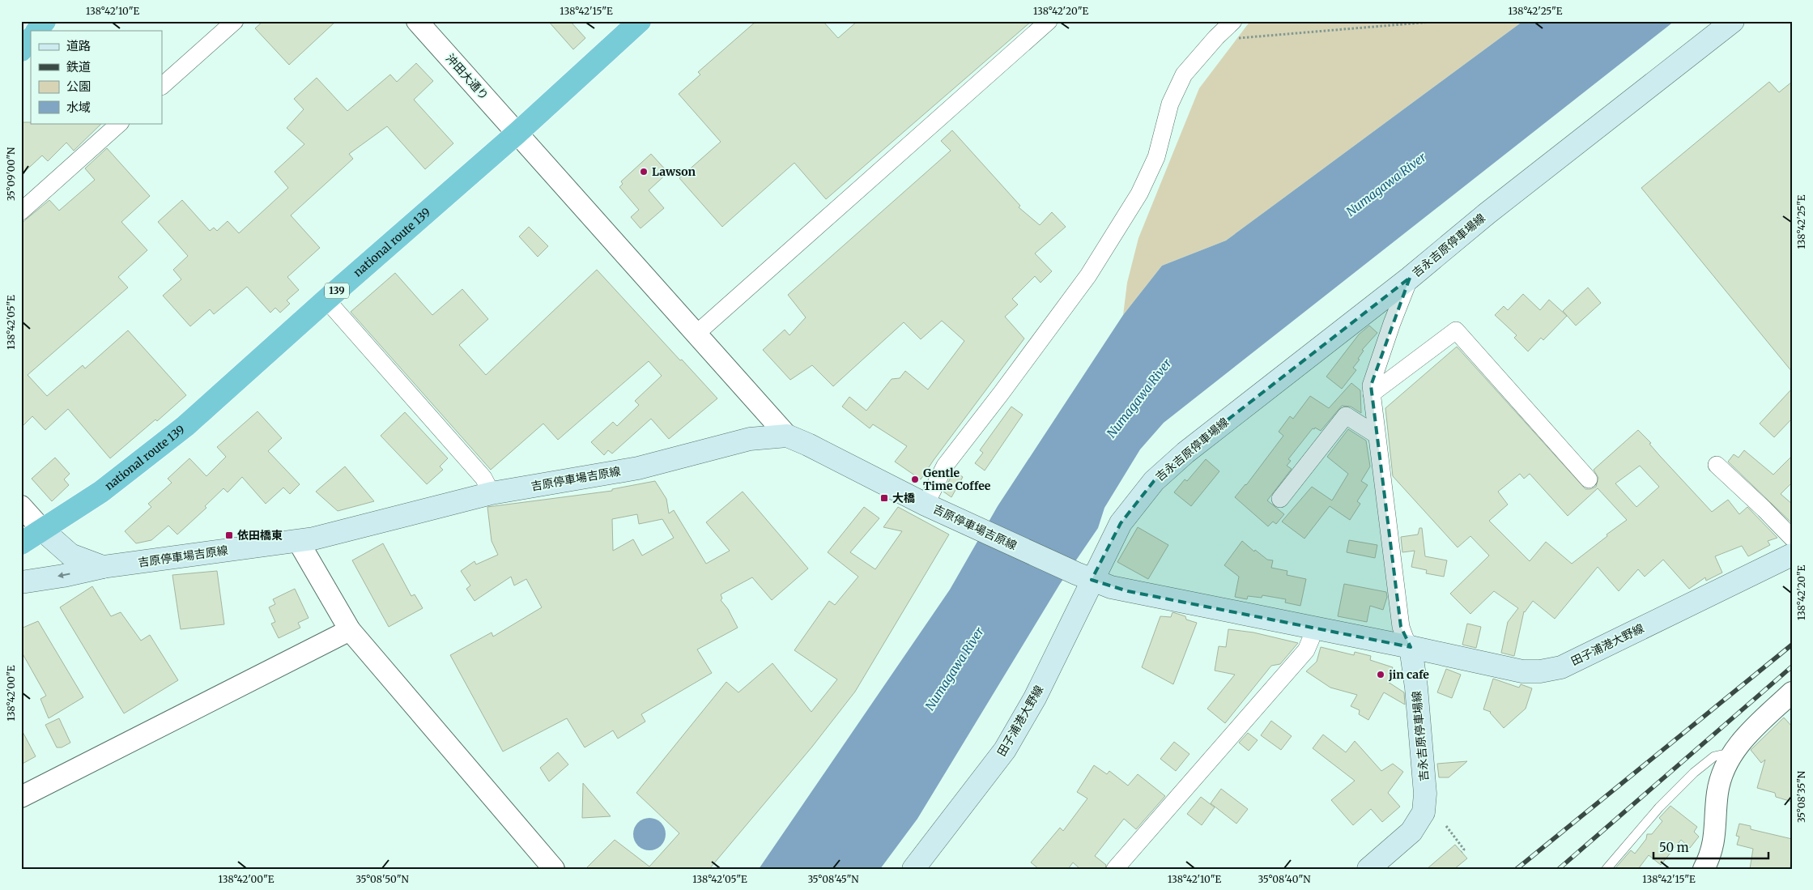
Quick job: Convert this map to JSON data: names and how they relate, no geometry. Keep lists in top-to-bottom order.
{
  "streets": {
    "highway": ["national route 139", "139"],
    "main road": ["吉永吉原停車場線", "吉原停車場吉原線", "田子浦港大野線"],
    "street": ["沖田大通り"]
  },
  "crossings": [
    ["沖田大通り", "national route 139"],
    ["沖田大通り", "吉原停車場吉原線"],
    ["national route 139", "吉原停車場吉原線"],
    ["吉永吉原停車場線", "吉原停車場吉原線"],
    ["吉永吉原停車場線", "田子浦港大野線"],
    ["吉原停車場吉原線", "田子浦港大野線"]
  ],
  "water": ["Numagawa River"],
  "places": {
    "other": ["Lawson", "Gentle Time Coffee", "jin cafe"],
    "transit": ["大橋", "依田橋東"]
  },
  "legend": [
    "道路",
    "鉄道",
    "公園",
    "水域"
  ],
  "scale_bar": "50 m",
  "coordinates": [
    "138°42'10\"E",
    "138°42'15\"E",
    "138°42'20\"E",
    "138°42'25\"E",
    "35°09'00\"N",
    "138°42'05\"E",
    "138°42'00\"E",
    "35°08'35\"N",
    "35°08'50\"N",
    "35°08'45\"N",
    "35°08'40\"N"
  ]
}
